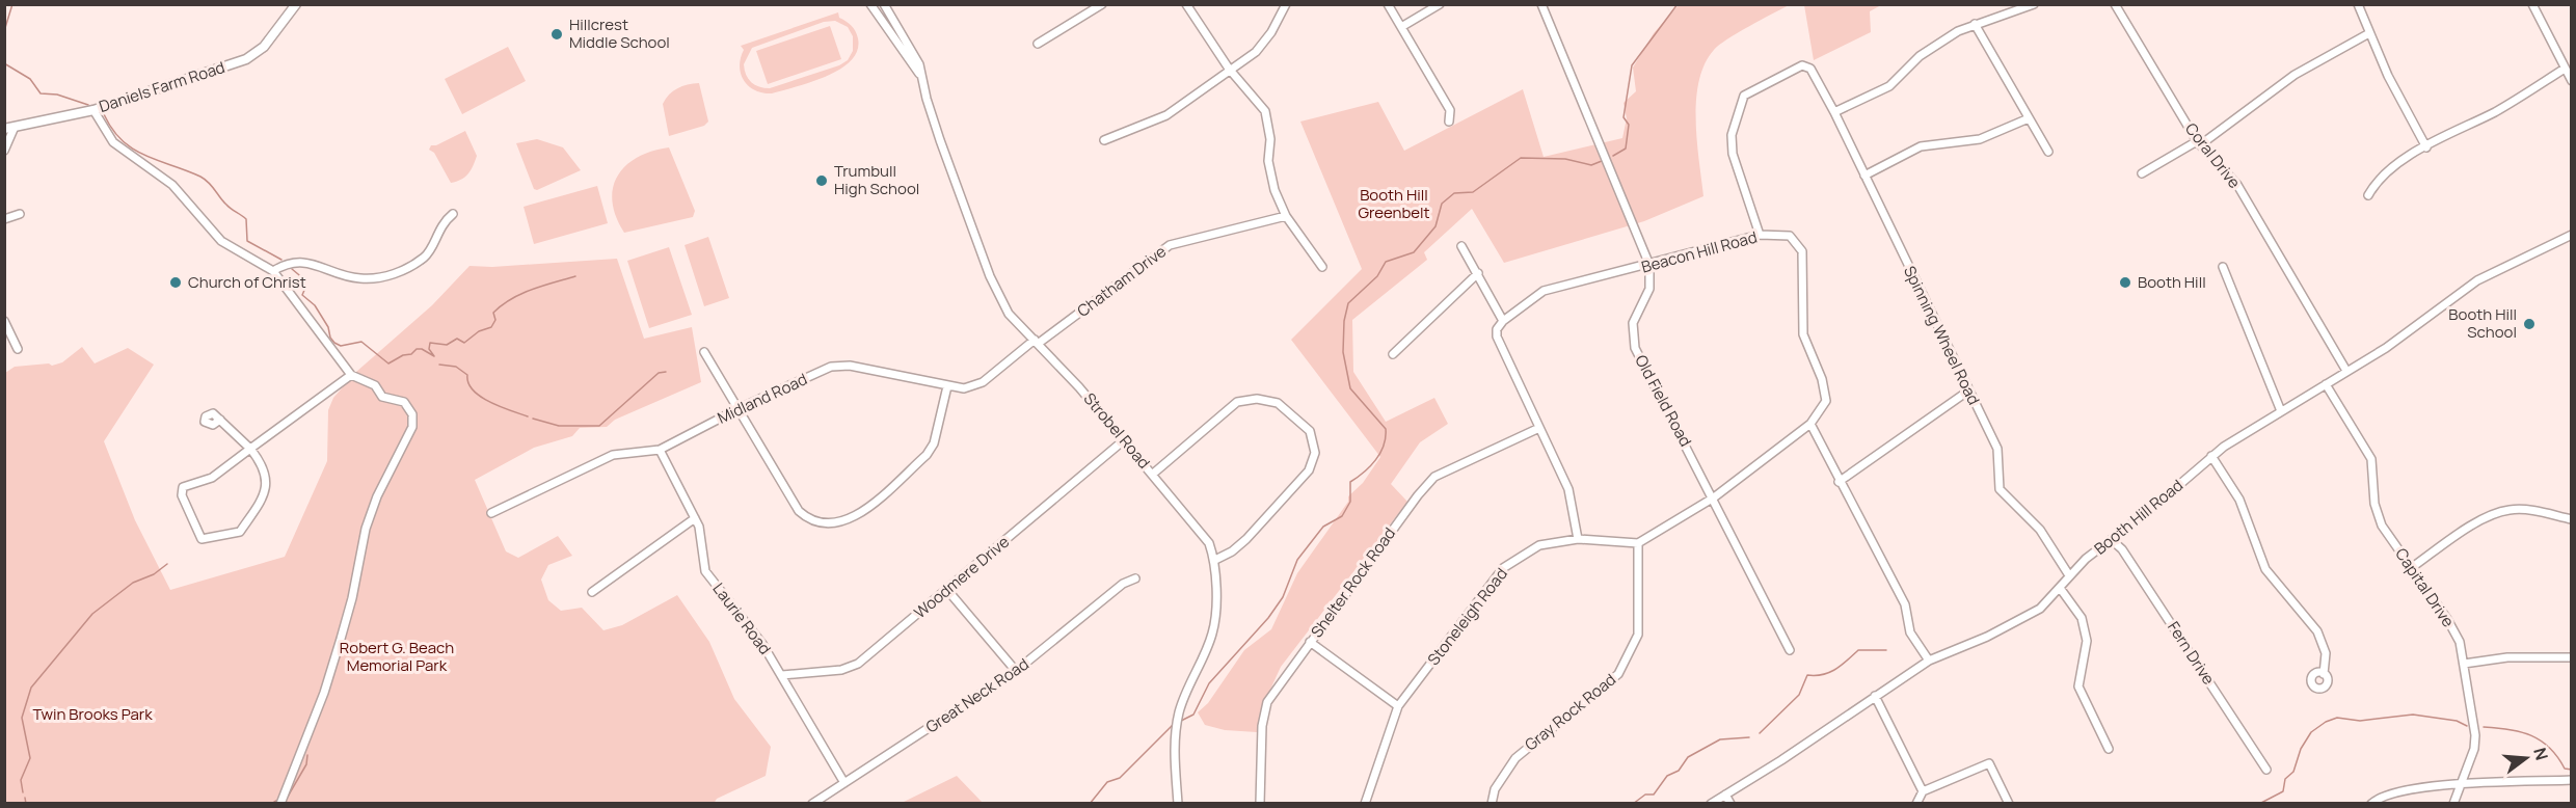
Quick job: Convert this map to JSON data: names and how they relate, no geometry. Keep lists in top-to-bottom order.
{
  "streets": {
    "main road": ["Daniels Farm Road"],
    "street": [
      "Coral Drive",
      "Beacon Hill Road",
      "Chatham Drive",
      "Spinning Wheel Road",
      "Midland Road",
      "Old Field Road",
      "Strobel Road",
      "Booth Hill Road",
      "Woodmere Drive",
      "Shelter Rock Road",
      "Capital Drive",
      "Stoneleigh Road",
      "Laurie Road",
      "Fern Drive",
      "Great Neck Road",
      "Gray Rock Road"
    ]
  },
  "crossings": [
    ["Coral Drive", "Booth Hill Road"],
    ["Beacon Hill Road", "Spinning Wheel Road"],
    ["Beacon Hill Road", "Old Field Road"],
    ["Chatham Drive", "Midland Road"],
    ["Chatham Drive", "Strobel Road"],
    ["Spinning Wheel Road", "Booth Hill Road"],
    ["Midland Road", "Strobel Road"],
    ["Midland Road", "Laurie Road"],
    ["Strobel Road", "Woodmere Drive"],
    ["Booth Hill Road", "Capital Drive"],
    ["Booth Hill Road", "Fern Drive"],
    ["Woodmere Drive", "Laurie Road"],
    ["Stoneleigh Road", "Gray Rock Road"],
    ["Laurie Road", "Great Neck Road"]
  ],
  "parks": ["Booth Hill Greenbelt", "Robert G. Beach Memorial Park", "Twin Brooks Park"],
  "places": [
    "Hillcrest Middle School",
    "Trumbull High School",
    "Church of Christ",
    "Booth Hill",
    "Booth Hill School"
  ],
  "north": "right"
}
